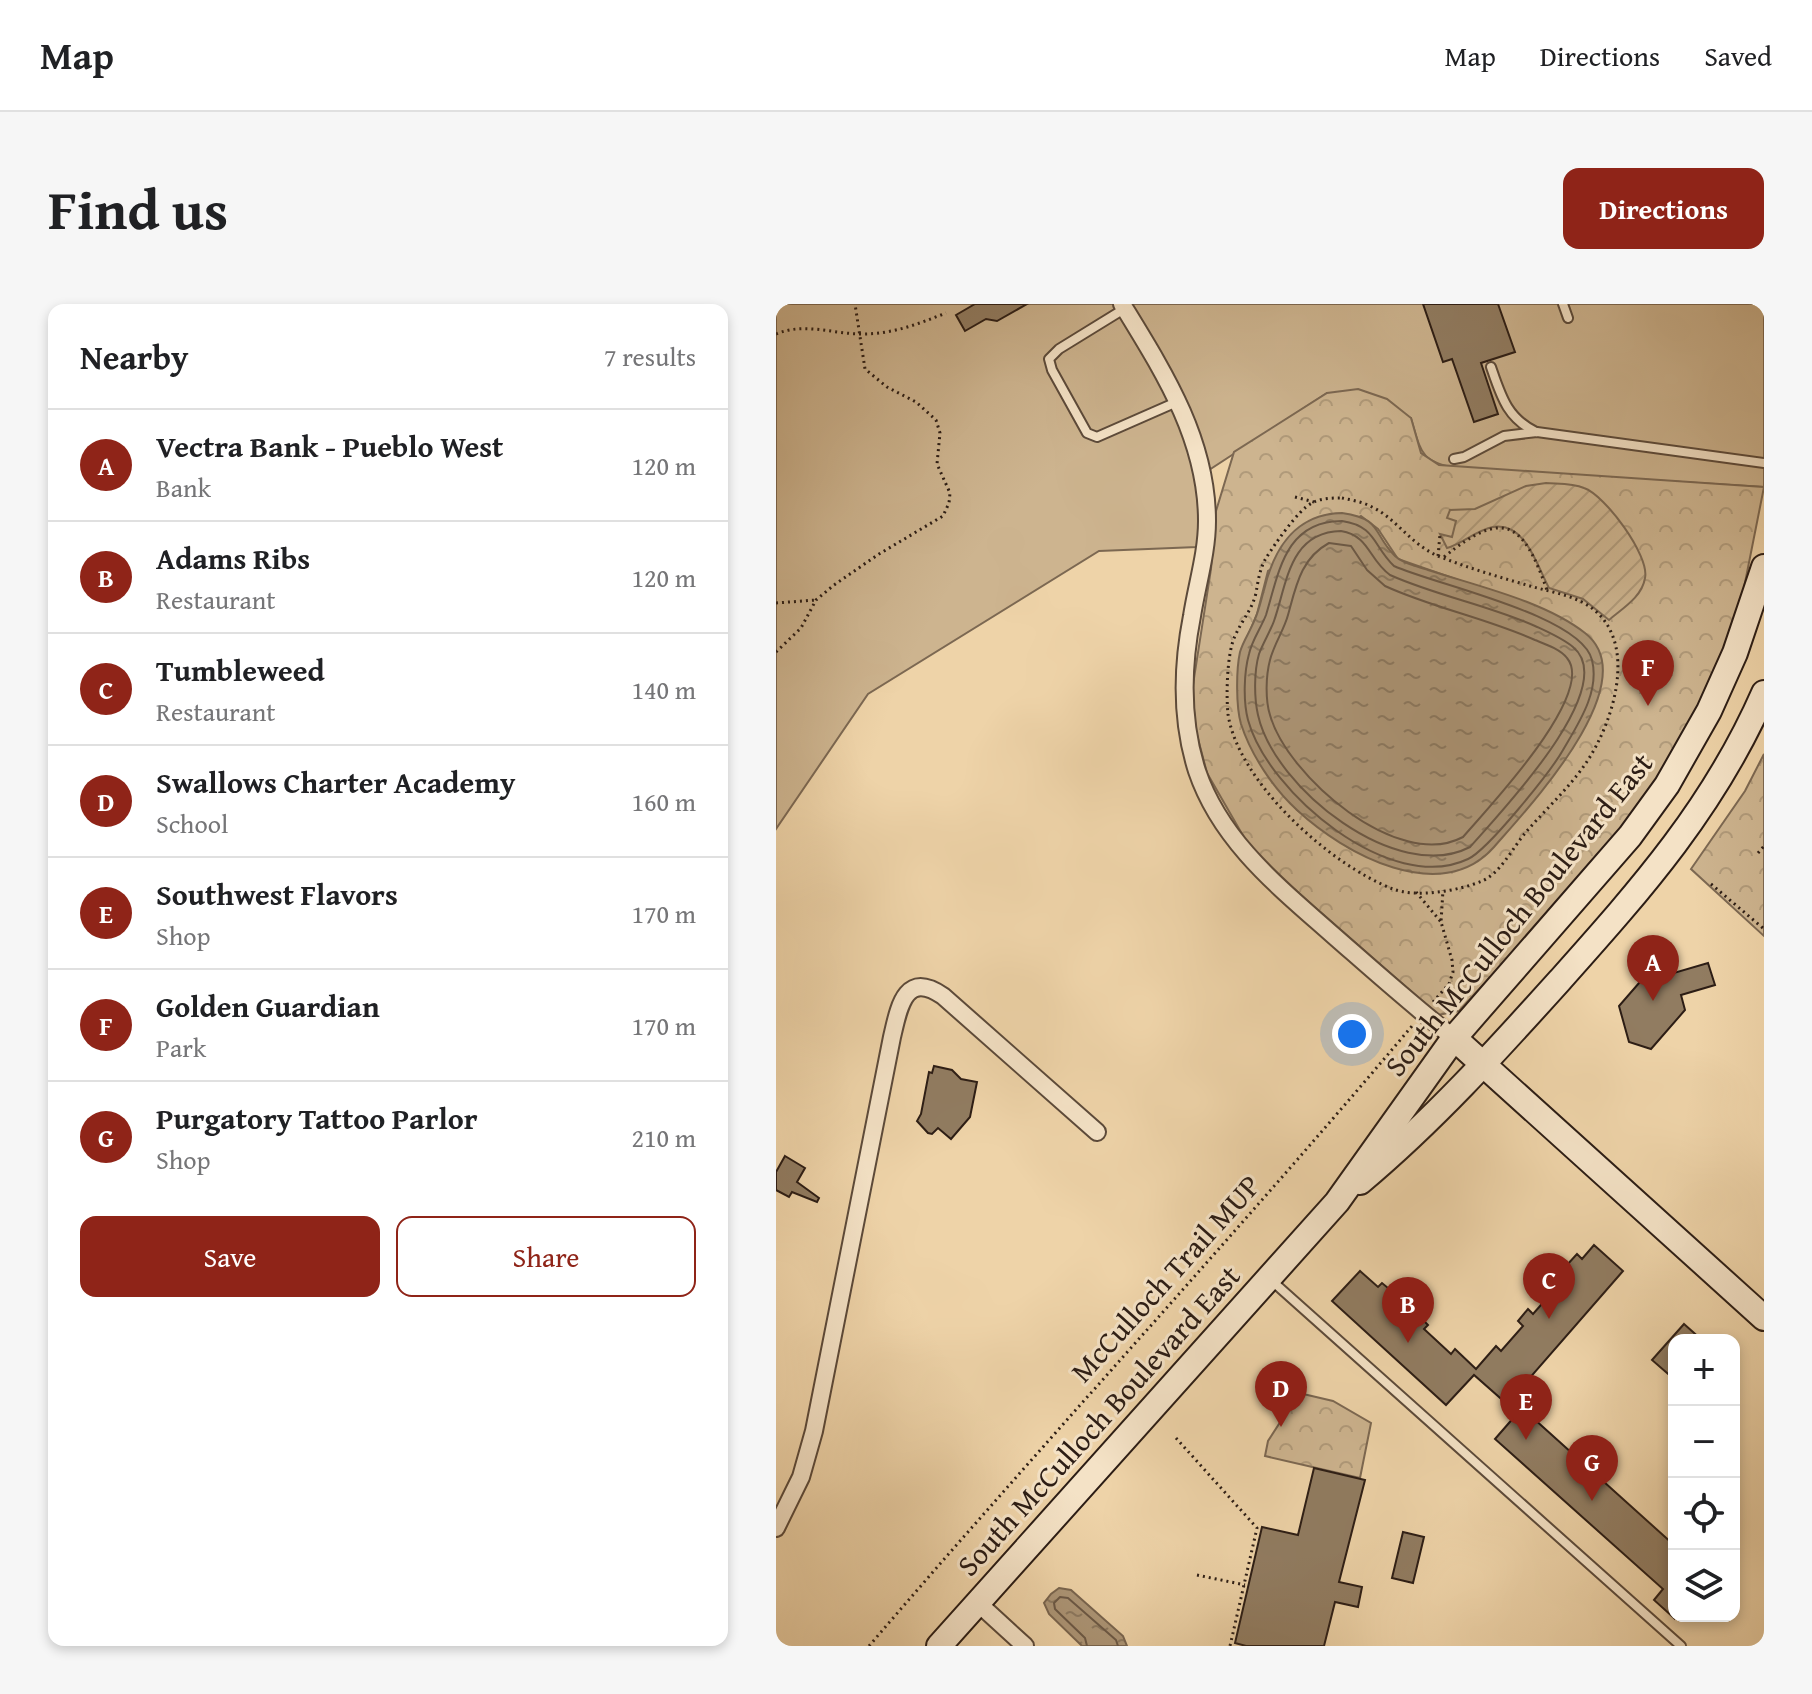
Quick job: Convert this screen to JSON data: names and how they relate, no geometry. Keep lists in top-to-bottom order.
{
  "streets": {
    "main road": ["South McCulloch Boulevard East"],
    "path": ["McCulloch Trail MUP"]
  },
  "page": {
    "header": "Map",
    "nav": ["Map", "Directions", "Saved"],
    "title": "Find us",
    "buttons": [
      "Directions",
      ["Save", "Share"]
    ],
    "heading": ["Nearby", "7 results"],
    "list": [
      {
        "mark": "A",
        "name": "Vectra Bank - Pueblo West",
        "note": "Bank",
        "value": "120 m"
      },
      {
        "mark": "B",
        "name": "Adams Ribs",
        "note": "Restaurant",
        "value": "120 m"
      },
      {
        "mark": "C",
        "name": "Tumbleweed",
        "note": "Restaurant",
        "value": "140 m"
      },
      {
        "mark": "D",
        "name": "Swallows Charter Academy",
        "note": "School",
        "value": "160 m"
      },
      {
        "mark": "E",
        "name": "Southwest Flavors",
        "note": "Shop",
        "value": "170 m"
      },
      {
        "mark": "F",
        "name": "Golden Guardian",
        "note": "Park",
        "value": "170 m"
      },
      {
        "mark": "G",
        "name": "Purgatory Tattoo Parlor",
        "note": "Shop",
        "value": "210 m"
      }
    ],
    "pins": [
      "F",
      "A",
      "C",
      "B",
      "D",
      "E",
      "G"
    ],
    "map_buttons": ["+", "−"]
  }
}
